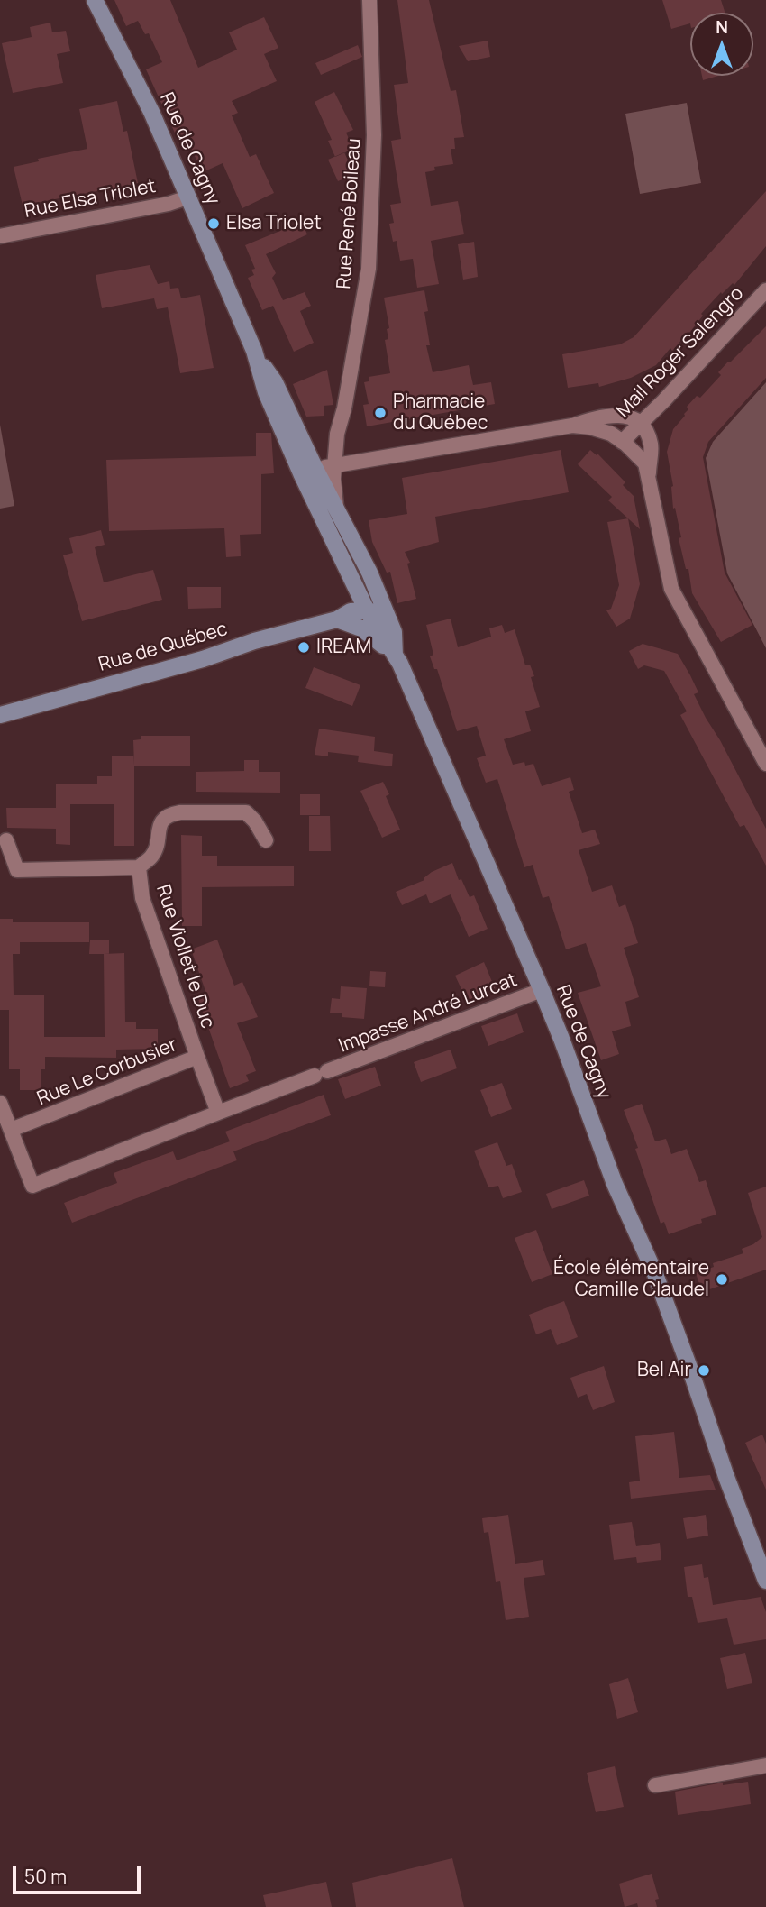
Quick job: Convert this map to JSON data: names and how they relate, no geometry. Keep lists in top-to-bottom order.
{
  "streets": {
    "main road": ["Rue de Cagny", "Rue de Québec"],
    "street": [
      "Rue Elsa Triolet",
      "Rue René Boileau",
      "Mail Roger Salengro",
      "Rue Viollet le Duc",
      "Impasse André Lurcat",
      "Rue Le Corbusier"
    ]
  },
  "crossings": [
    ["Rue de Cagny", "Rue Elsa Triolet"],
    ["Rue de Cagny", "Rue René Boileau"],
    ["Rue de Cagny", "Rue de Québec"],
    ["Rue de Cagny", "Impasse André Lurcat"],
    ["Rue Viollet le Duc", "Rue Le Corbusier"],
    ["Impasse André Lurcat", "Rue Le Corbusier"]
  ],
  "places": [
    "Elsa Triolet",
    "Pharmacie du Québec",
    "IREAM",
    "École élémentaire Camille Claudel",
    "Bel Air"
  ],
  "scale_bar": "50 m",
  "north": "top"
}
